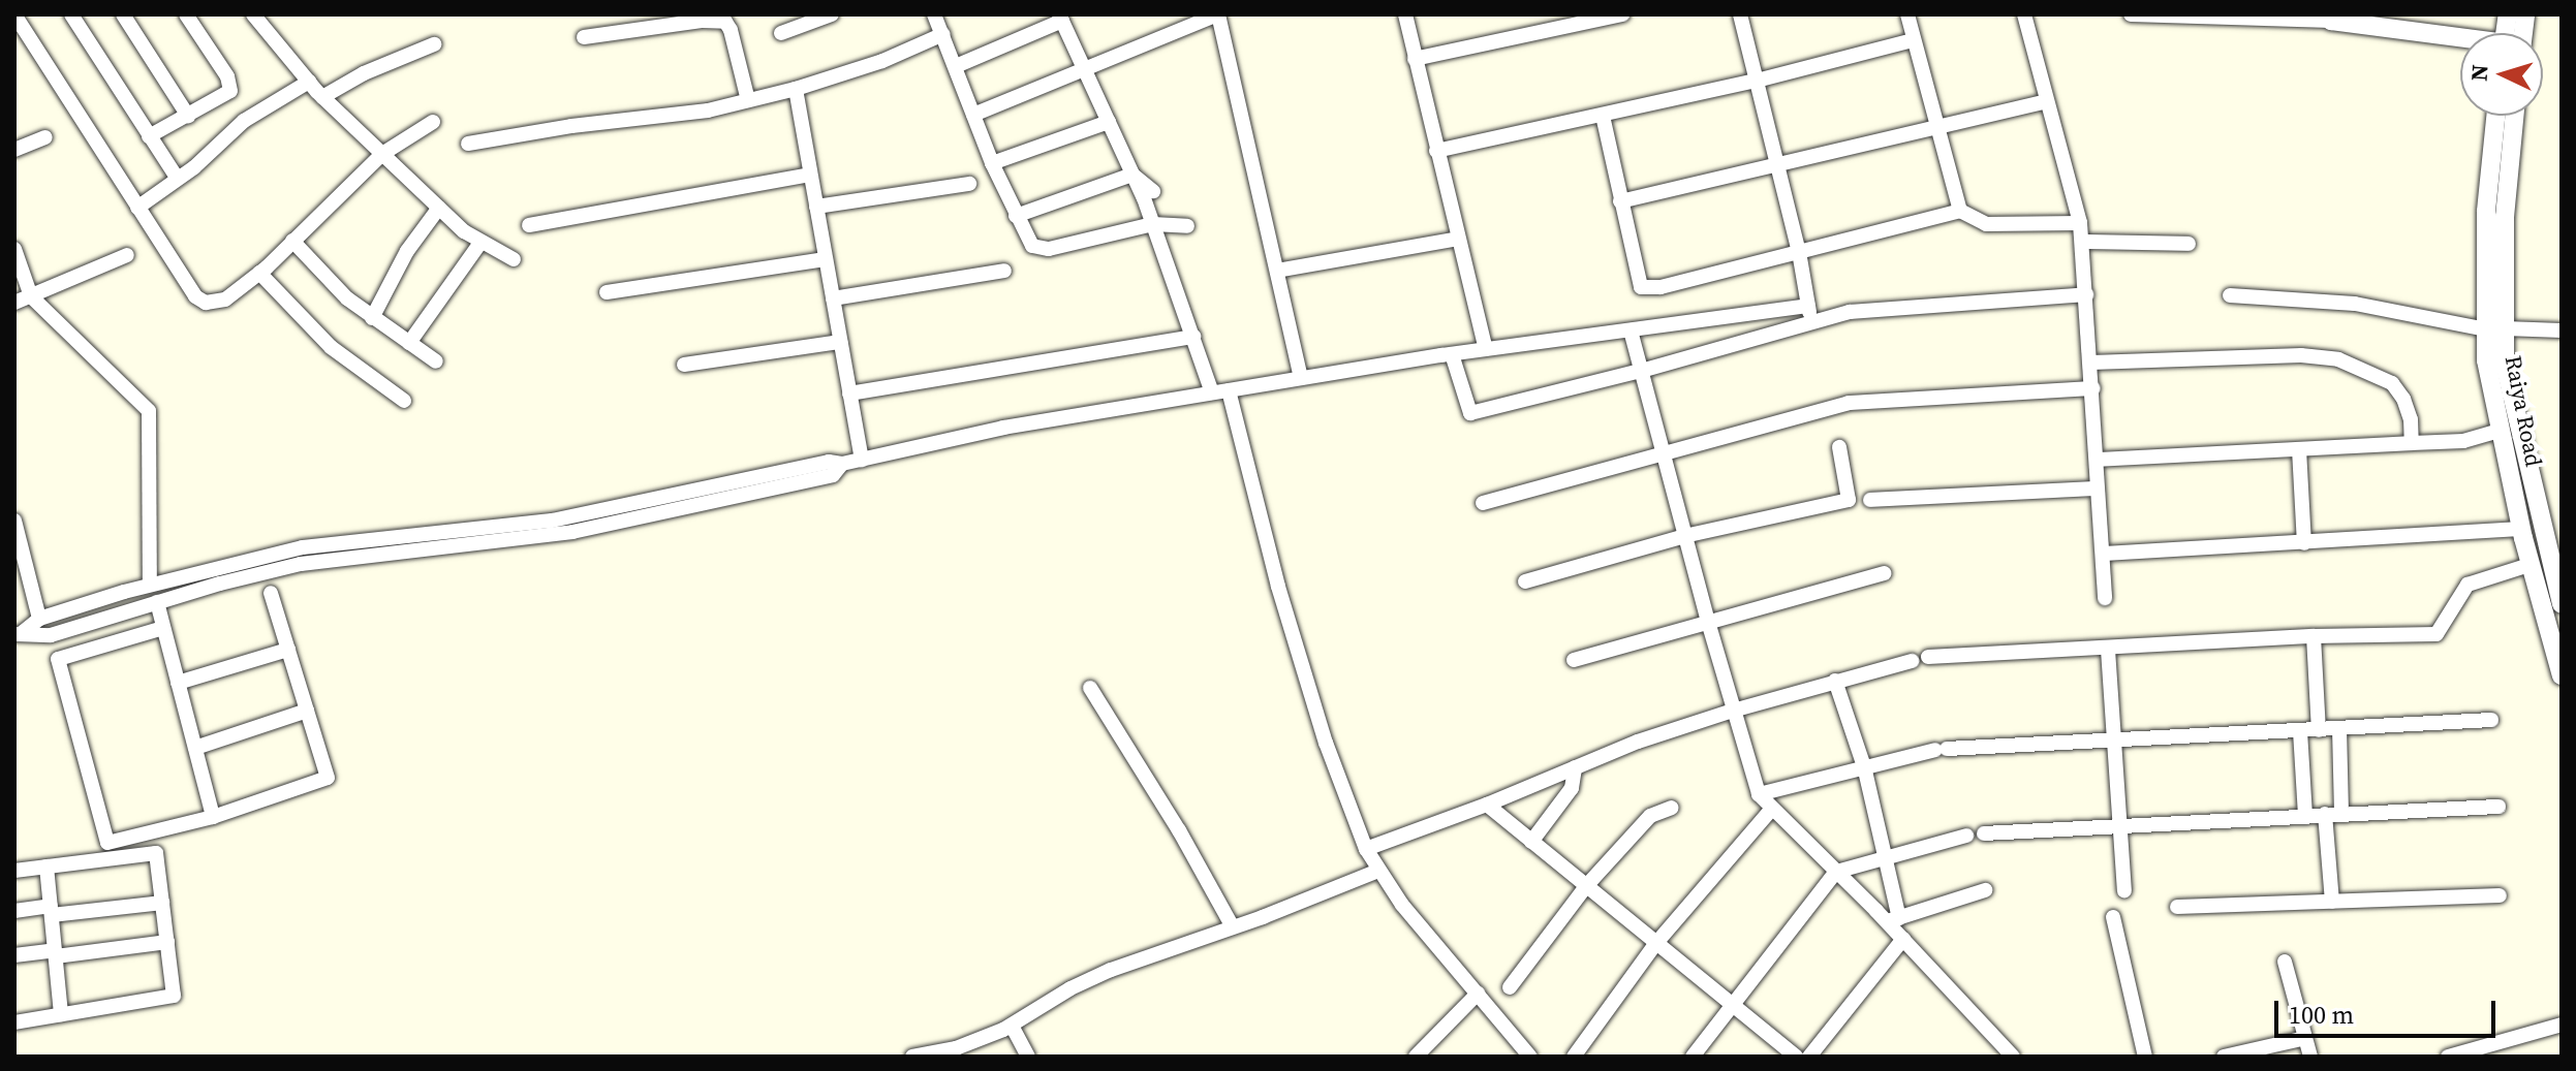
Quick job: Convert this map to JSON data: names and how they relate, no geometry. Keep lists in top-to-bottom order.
{
  "streets": {
    "street": ["Raiya Road"]
  },
  "scale_bar": "100 m",
  "north": "left"
}
